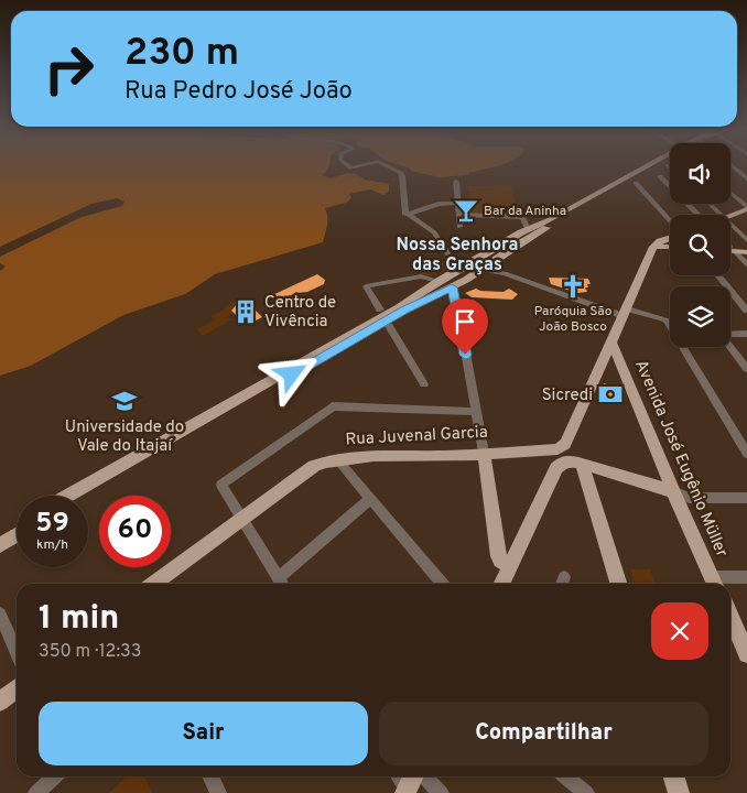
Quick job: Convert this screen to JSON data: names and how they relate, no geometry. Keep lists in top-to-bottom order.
{
  "streets": {
    "main road": ["Rua Juvenal Garcia", "Avenida José Eugênio Müller"]
  },
  "districts": ["Nossa Senhora das Graças"],
  "places": {
    "bar": ["Bar da Aninha"],
    "church": ["Paróquia São João Bosco"],
    "building": ["Centro de Vivência"],
    "bank": ["Sicredi"],
    "school or university": ["Universidade do Vale do Itajaí"]
  },
  "page": {
    "turn": ["230 m", "Rua Pedro José João"],
    "speed": "59 km/h",
    "limit": "60",
    "heading": ["1 min", "350 m · 12:33"],
    "buttons": ["Sair", "Compartilhar"]
  }
}
